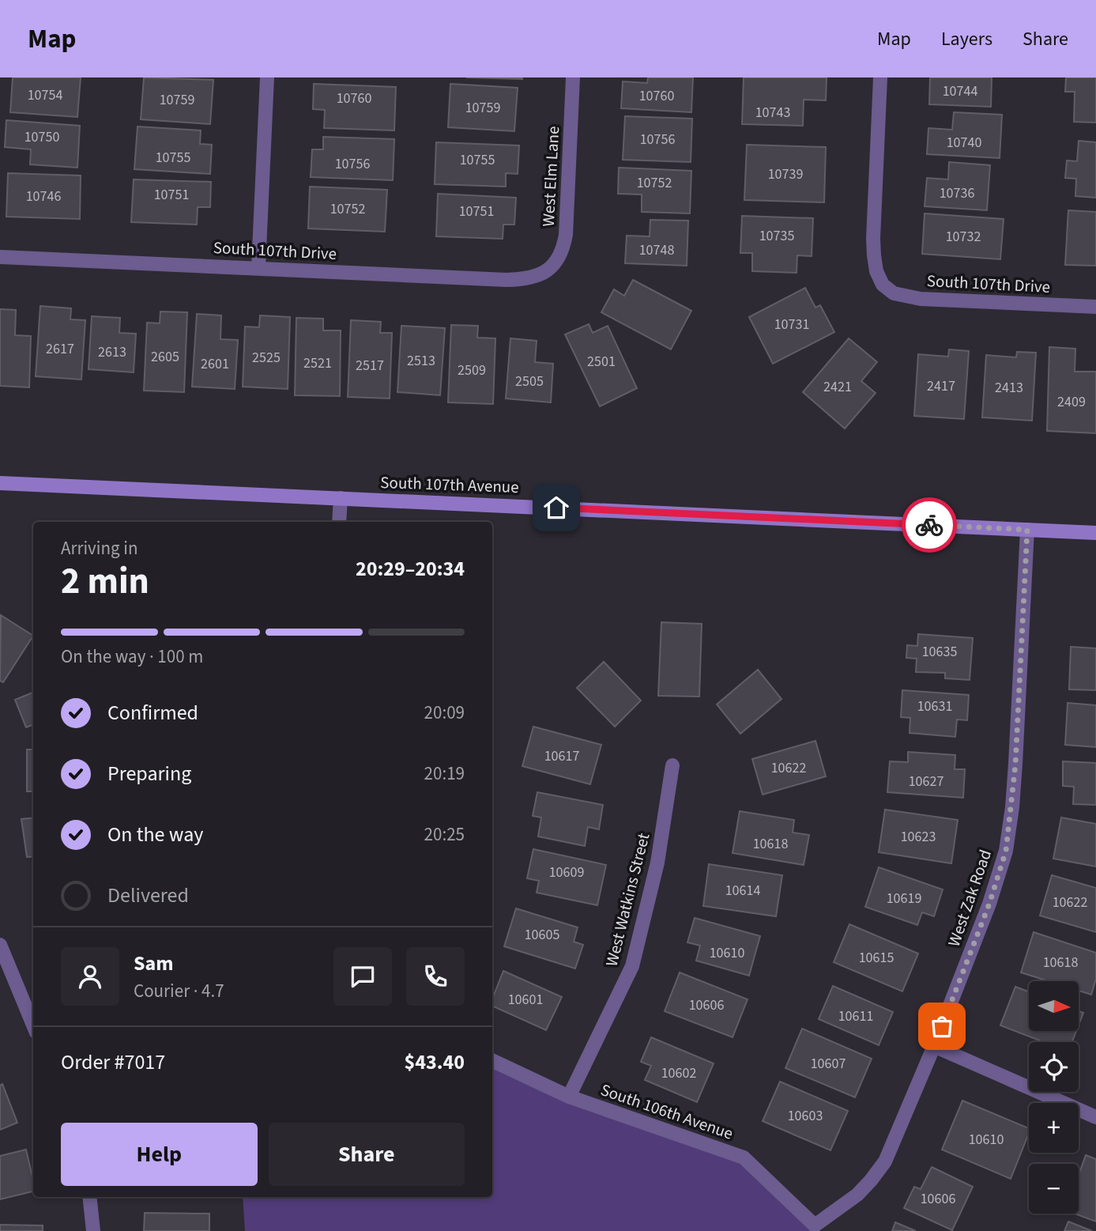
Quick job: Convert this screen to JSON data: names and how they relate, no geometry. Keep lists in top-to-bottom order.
{
  "streets": {
    "main road": ["South 107th Avenue"],
    "street": [
      "West Elm Lane",
      "South 107th Drive",
      "West Zak Road",
      "West Watkins Street",
      "South 106th Avenue"
    ]
  },
  "crossings": [
    ["West Elm Lane", "South 107th Drive"],
    ["South 107th Avenue", "West Zak Road"],
    ["West Zak Road", "South 106th Avenue"],
    ["West Watkins Street", "South 106th Avenue"]
  ],
  "house_numbers": [
    "10744",
    "10754",
    "10760",
    "10760",
    "10759",
    "10759",
    "10743",
    "10750",
    "10756",
    "10740",
    "10755",
    "10755",
    "10756",
    "10739",
    "10752",
    "10736",
    "10751",
    "10746",
    "10752",
    "10751",
    "10735",
    "10732",
    "10748",
    "10731",
    "2617",
    "2613",
    "2605",
    "2525",
    "2513",
    "2501",
    "2521",
    "2601",
    "2517",
    "2509",
    "2505",
    "2417",
    "2421",
    "2413",
    "2409",
    "10635",
    "10631",
    "10617",
    "10622",
    "10627",
    "10623",
    "10618",
    "10609",
    "10614",
    "10619",
    "10622",
    "10605",
    "10610",
    "10615",
    "10618",
    "10601",
    "10606",
    "10611",
    "10607",
    "10602",
    "10603",
    "10610",
    "10606"
  ],
  "north": "right",
  "page": {
    "header": "Map",
    "nav": ["Map", "Layers", "Share"],
    "heading": ["2 min", "Arriving in", "20:29–20:34"],
    "panel": [
      "Sam",
      "Courier · 4.7",
      "Order #7017",
      "$43.40"
    ],
    "bar": "On the way · 100 m",
    "list": [
      ["Confirmed", "20:09"],
      ["Preparing", "20:19"],
      ["On the way", "20:25"],
      "Delivered"
    ],
    "map_buttons": ["+", "−"],
    "buttons": ["Help", "Share"]
  }
}
